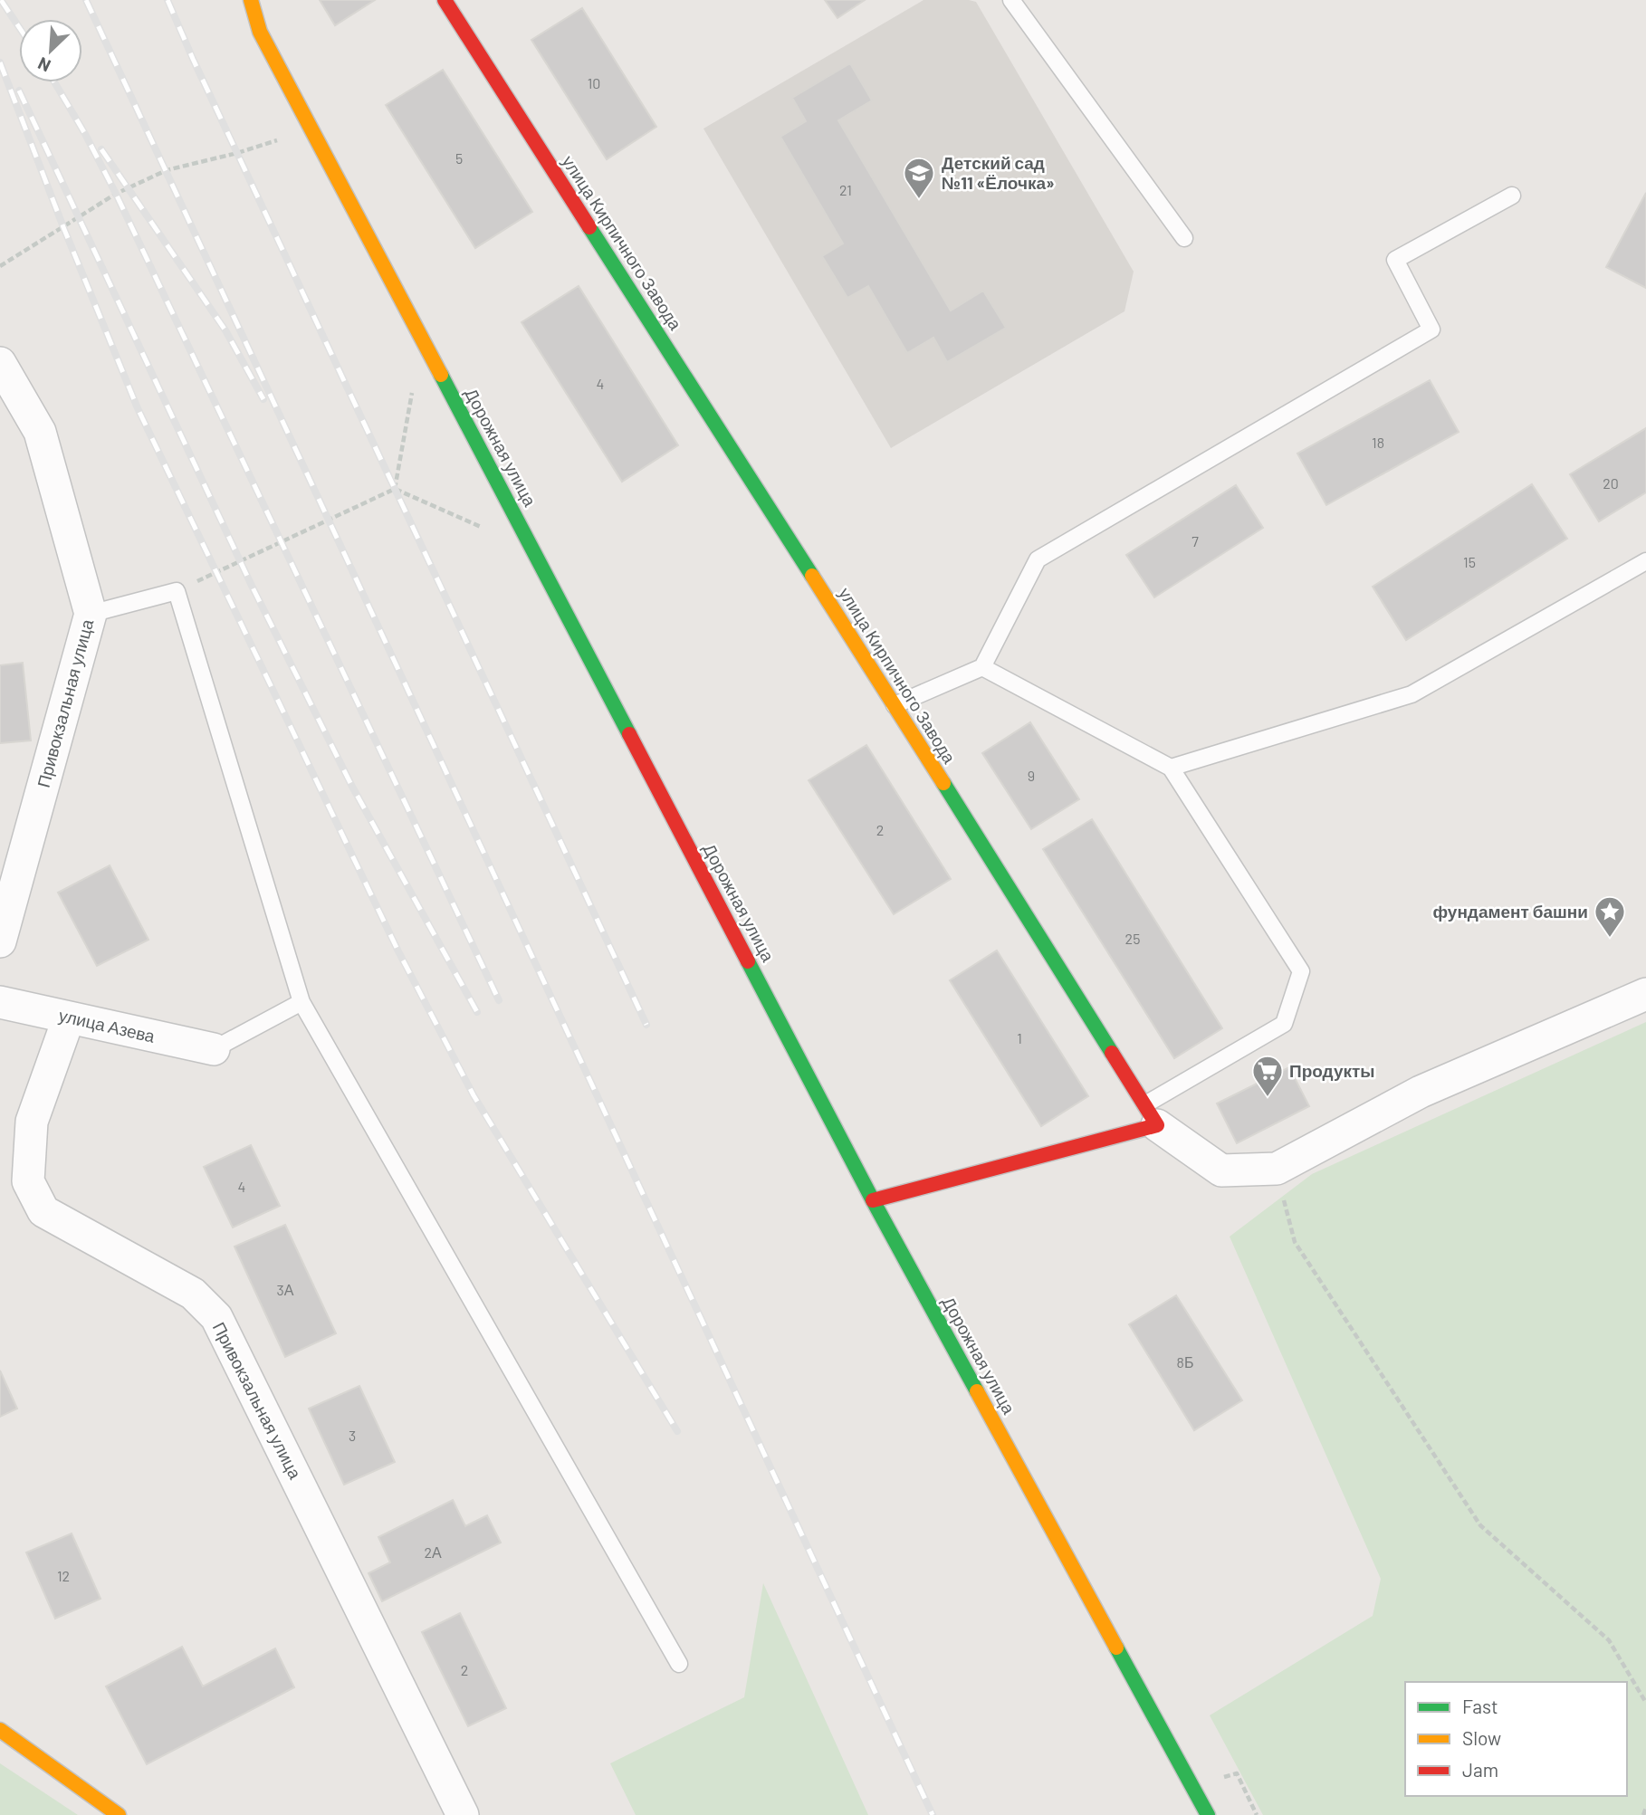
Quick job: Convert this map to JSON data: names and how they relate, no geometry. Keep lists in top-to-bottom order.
{
  "streets": {
    "street": [
      "улица Кирпичного Завода",
      "Дорожная улица",
      "Привокзальная улица",
      "улица Азева"
    ]
  },
  "crossings": [
    ["Привокзальная улица", "улица Азева"]
  ],
  "places": {
    "school or university": ["Детский сад №11 «Ёлочка»"],
    "place": ["фундамент башни"],
    "supermarket": ["Продукты"]
  },
  "house_numbers": [
    "10",
    "5",
    "21",
    "4",
    "18",
    "20",
    "7",
    "15",
    "9",
    "2",
    "25",
    "1",
    "4",
    "3А",
    "8Б",
    "3",
    "2А",
    "12",
    "2"
  ],
  "legend": ["Fast", "Slow", "Jam"],
  "north": "bottom left"
}
